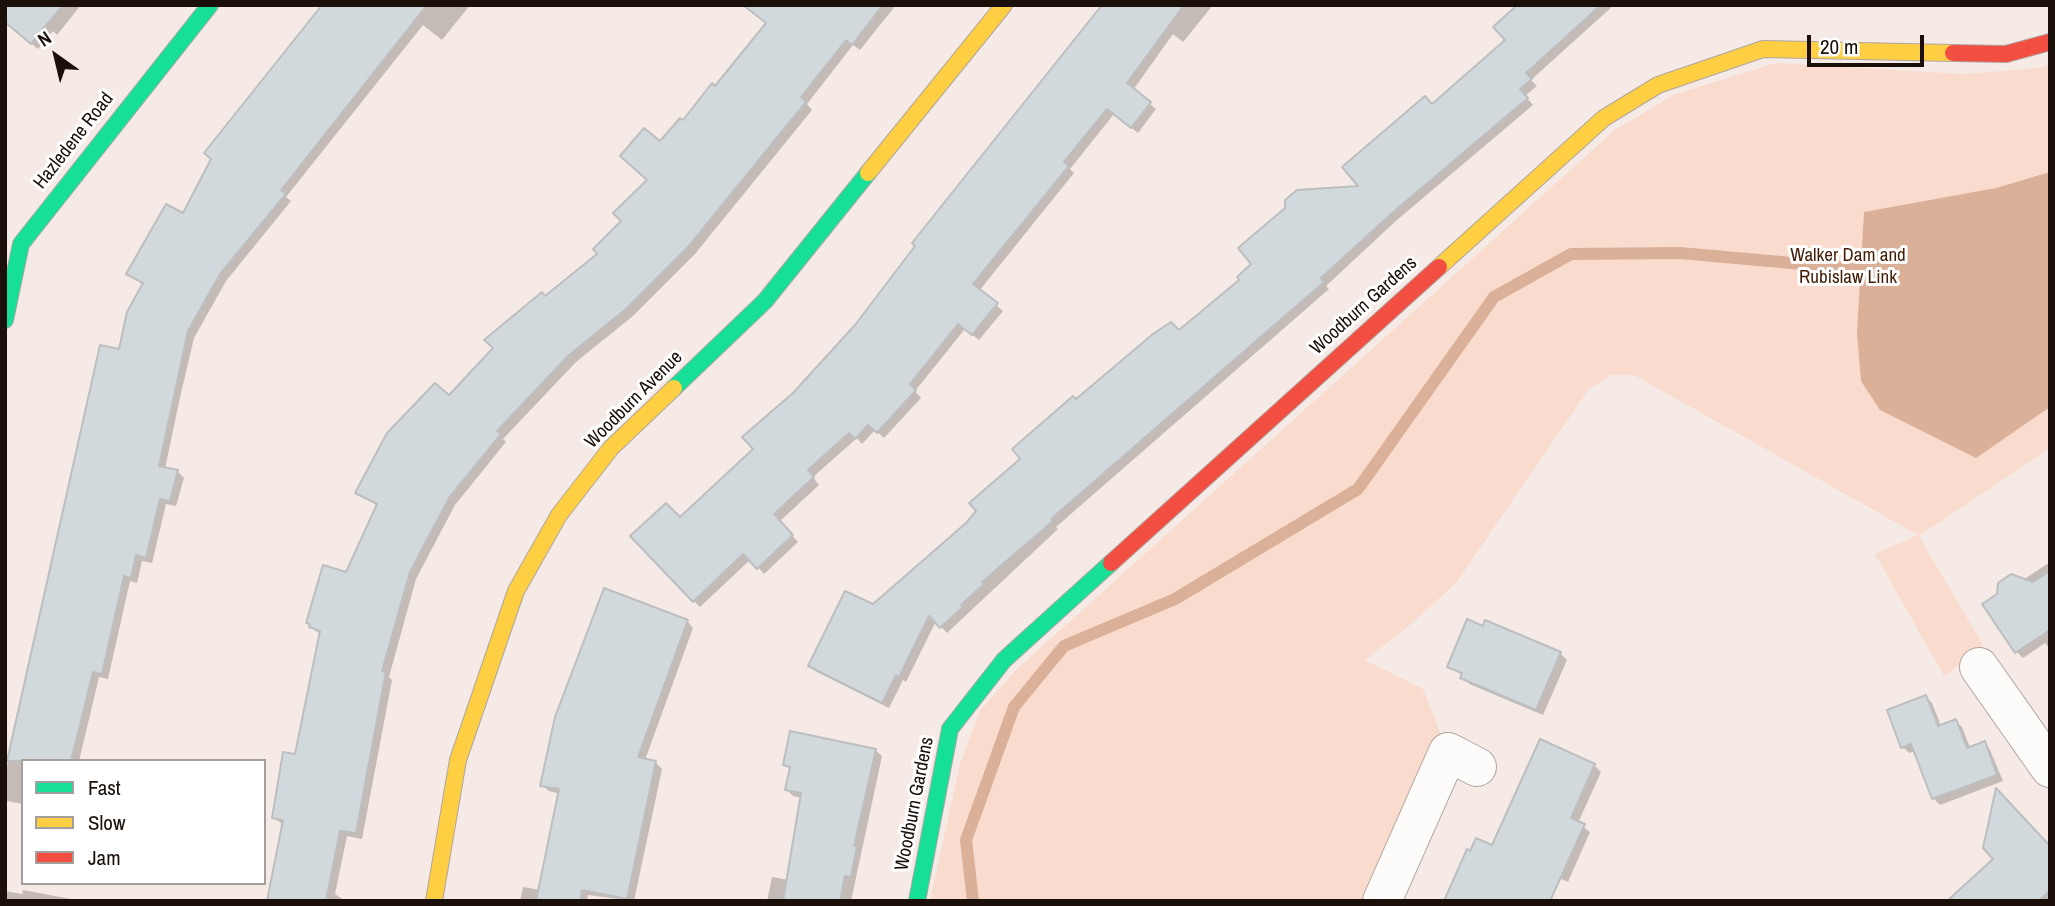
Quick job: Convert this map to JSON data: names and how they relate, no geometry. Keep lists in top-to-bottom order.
{
  "streets": {
    "street": ["Hazledene Road", "Woodburn Gardens", "Woodburn Avenue"]
  },
  "parks": ["Walker Dam and Rubislaw Link"],
  "legend": ["Fast", "Slow", "Jam"],
  "scale_bar": "20 m",
  "north": "top left"
}
